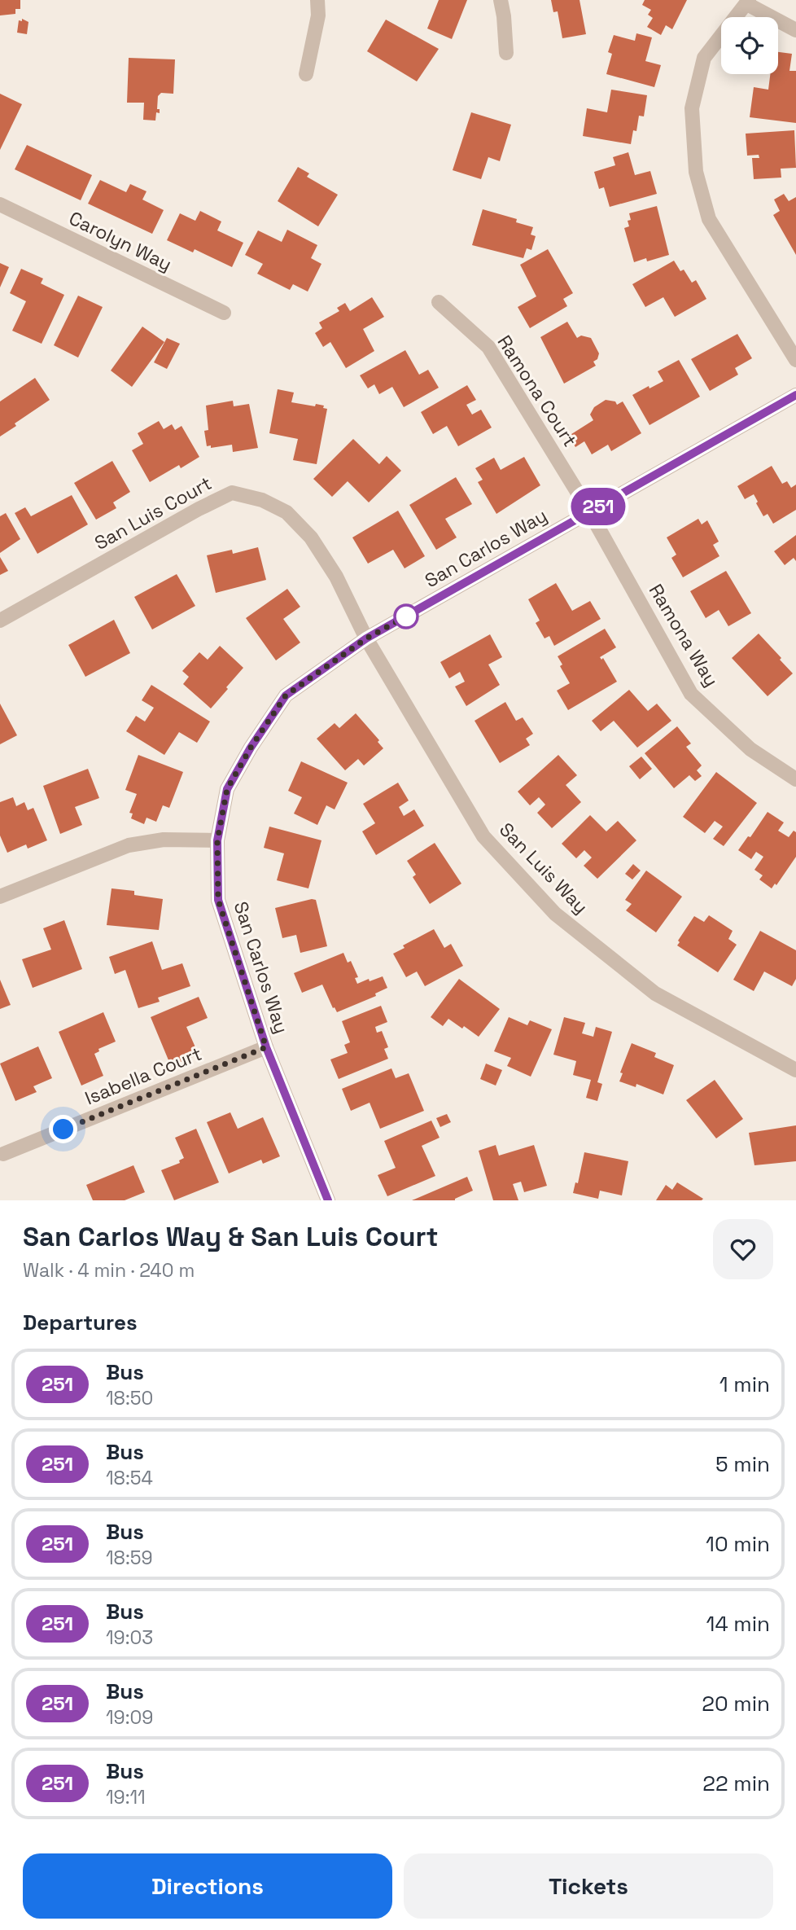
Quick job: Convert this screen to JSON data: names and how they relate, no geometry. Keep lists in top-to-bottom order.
{
  "streets": {
    "street": [
      "Carolyn Way",
      "Ramona Court",
      "San Luis Court",
      "San Carlos Way",
      "Ramona Way",
      "San Luis Way",
      "Isabella Court"
    ]
  },
  "crossings": [
    ["Ramona Court", "San Carlos Way"],
    ["Ramona Court", "Ramona Way"],
    ["San Luis Court", "San Carlos Way"],
    ["San Luis Court", "San Luis Way"],
    ["San Carlos Way", "Ramona Way"],
    ["San Carlos Way", "San Luis Way"],
    ["San Carlos Way", "Isabella Court"]
  ],
  "lines": ["bus line 251"],
  "page": {
    "on_map": "251",
    "heading": [
      ["San Carlos Way & San Luis Court", "Walk · 4 min · 240 m"],
      "Departures"
    ],
    "list": [
      {
        "mark": "251",
        "name": "Bus",
        "note": "18:50",
        "value": "1 min"
      },
      {
        "mark": "251",
        "name": "Bus",
        "note": "18:54",
        "value": "5 min"
      },
      {
        "mark": "251",
        "name": "Bus",
        "note": "18:59",
        "value": "10 min"
      },
      {
        "mark": "251",
        "name": "Bus",
        "note": "19:03",
        "value": "14 min"
      },
      {
        "mark": "251",
        "name": "Bus",
        "note": "19:09",
        "value": "20 min"
      },
      {
        "mark": "251",
        "name": "Bus",
        "note": "19:11",
        "value": "22 min"
      }
    ],
    "buttons": ["Directions", "Tickets"]
  }
}
